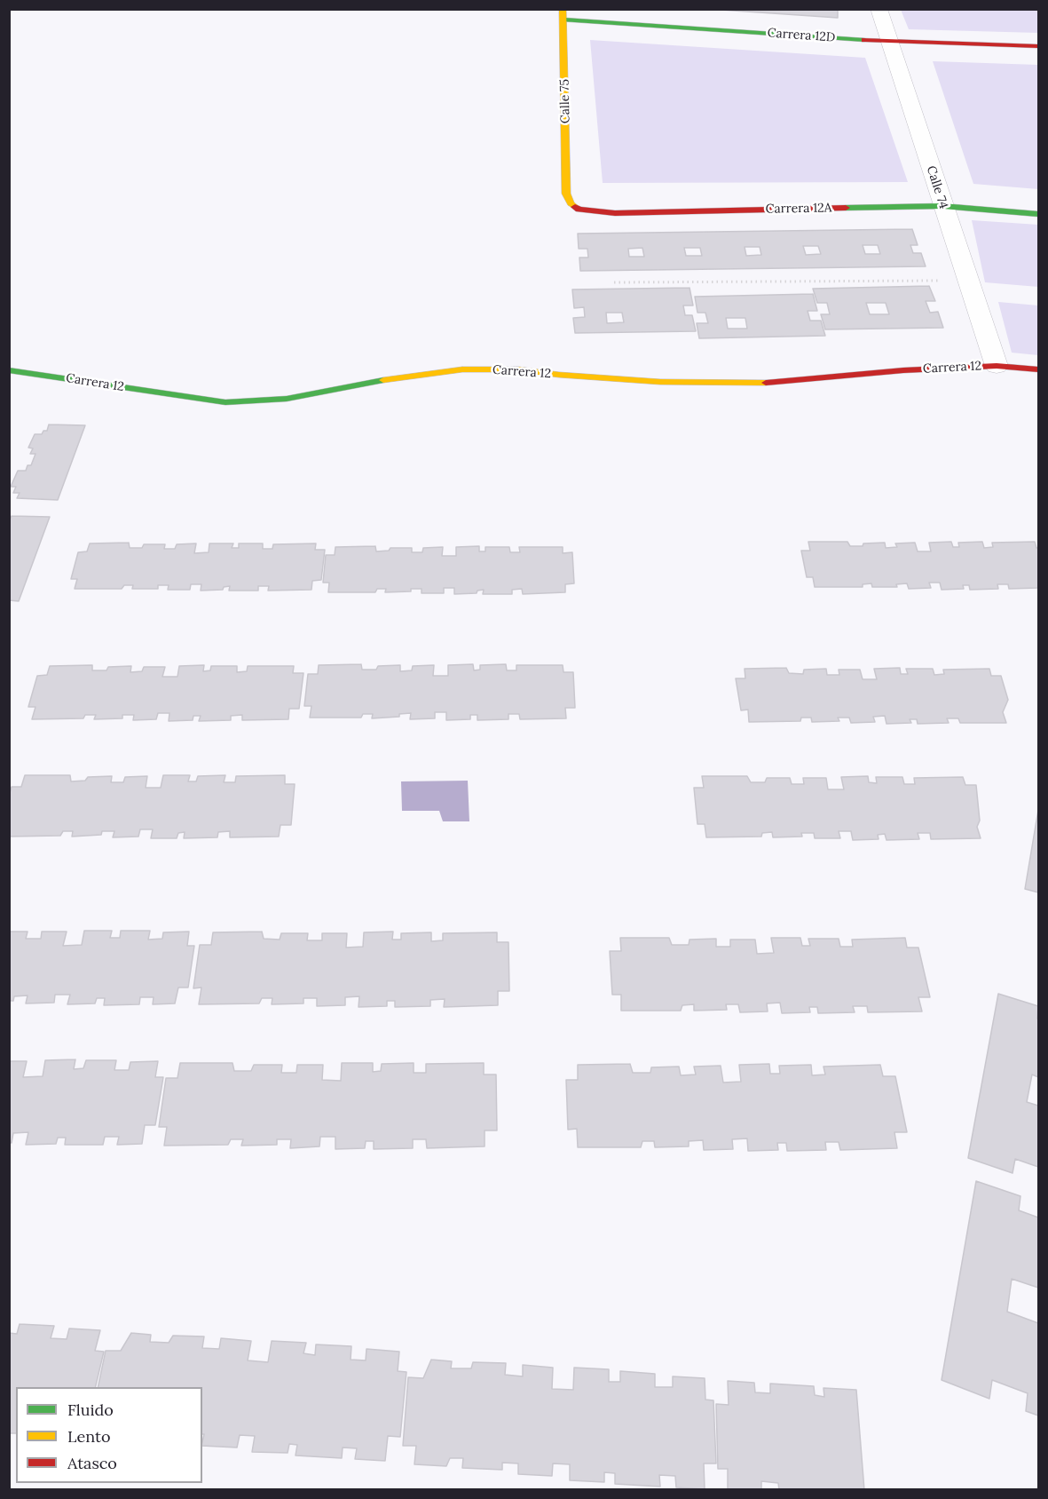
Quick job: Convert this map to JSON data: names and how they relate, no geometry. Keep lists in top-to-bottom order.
{
  "streets": {
    "street": [
      "Carrera 12D",
      "Calle 75",
      "Calle 74",
      "Carrera 12A",
      "Carrera 12"
    ]
  },
  "crossings": [
    ["Carrera 12D", "Calle 75"],
    ["Carrera 12D", "Calle 74"],
    ["Calle 75", "Carrera 12A"],
    ["Calle 74", "Carrera 12A"],
    ["Calle 74", "Carrera 12"]
  ],
  "legend": ["Fluido", "Lento", "Atasco"]
}
